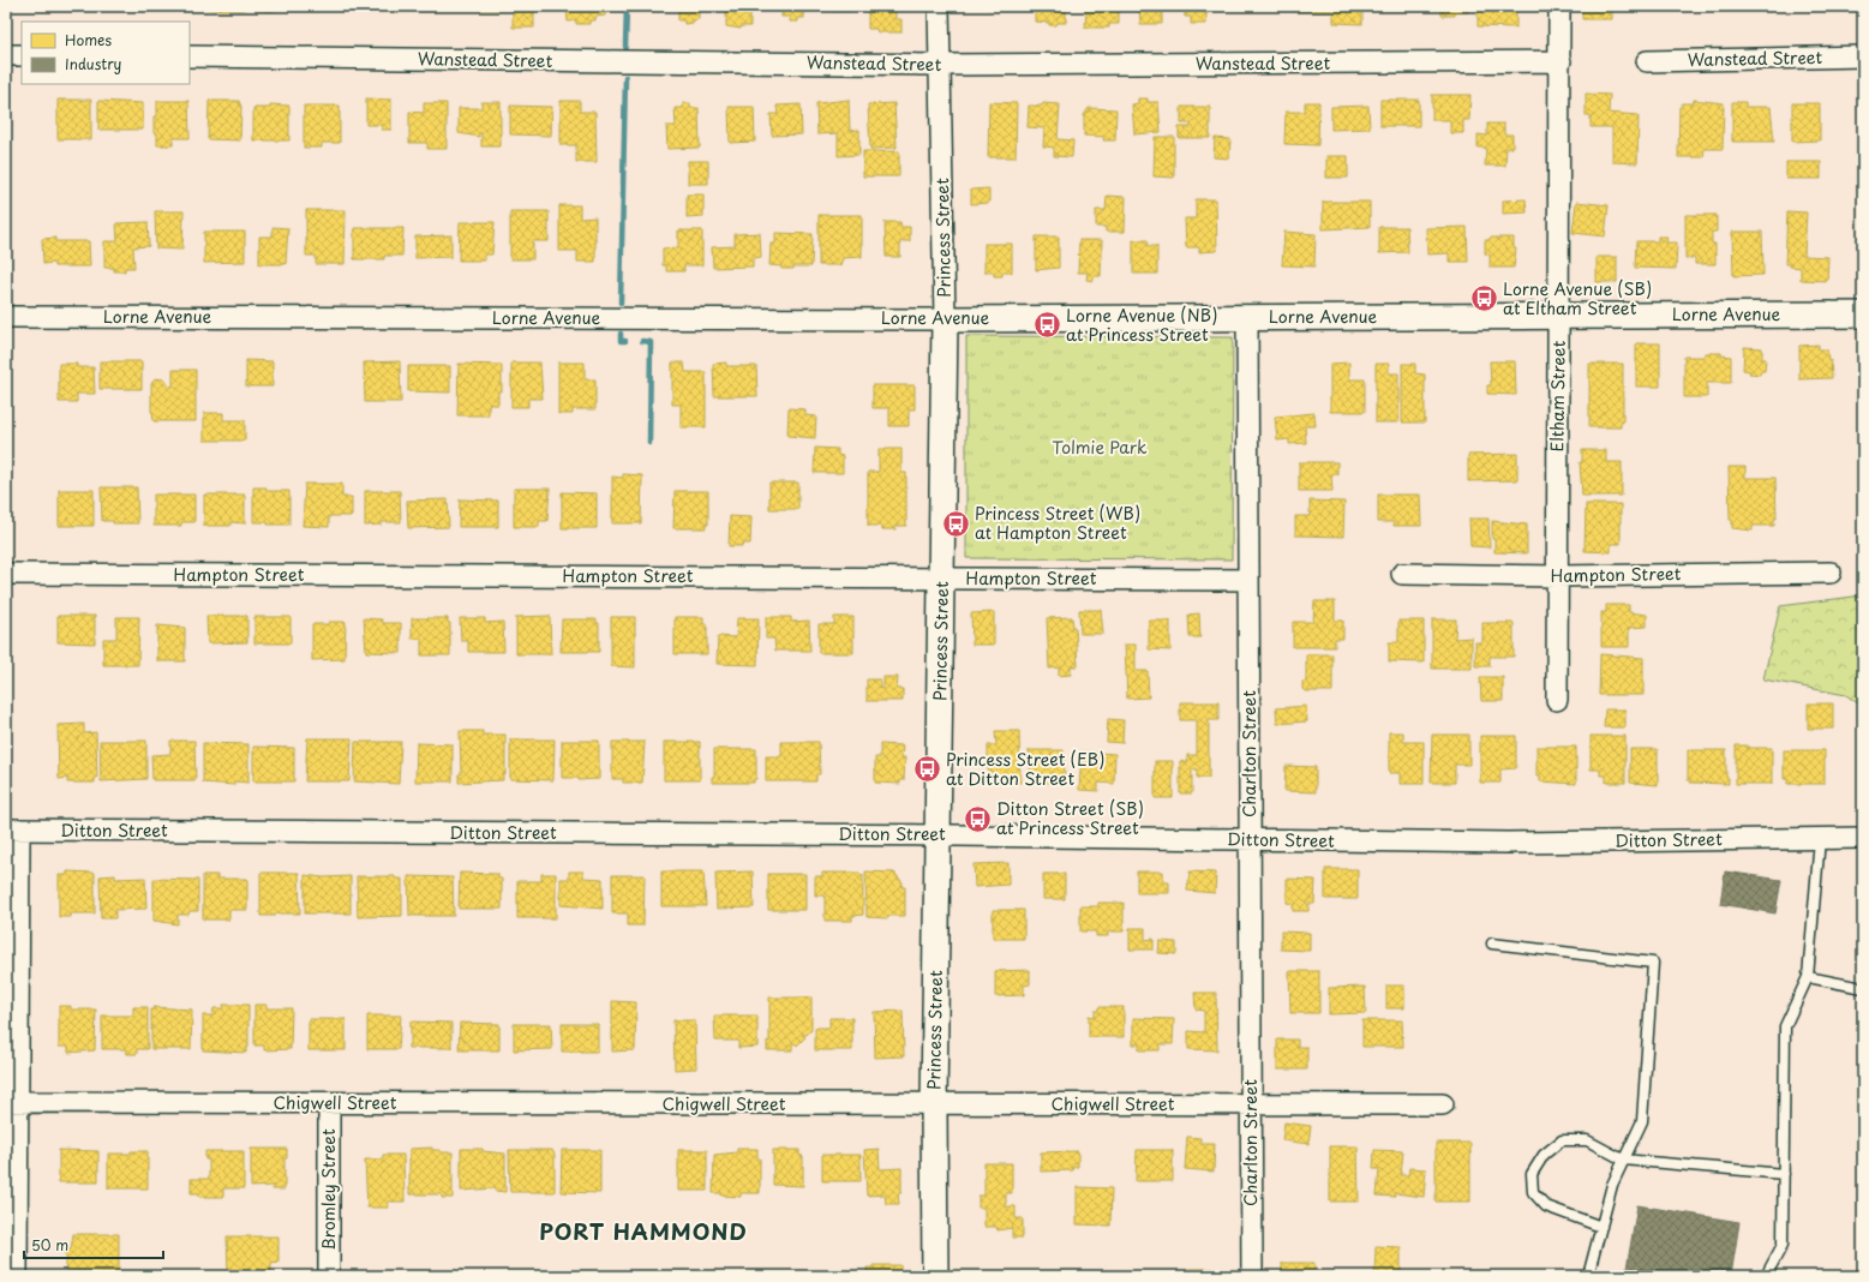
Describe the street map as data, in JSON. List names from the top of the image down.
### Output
{
  "streets": {
    "street": [
      "Wanstead Street",
      "Princess Street",
      "Lorne Avenue",
      "Eltham Street",
      "Hampton Street",
      "Charlton Street",
      "Ditton Street",
      "Chigwell Street",
      "Bromley Street"
    ]
  },
  "crossings": [
    ["Wanstead Street", "Princess Street"],
    ["Wanstead Street", "Eltham Street"],
    ["Princess Street", "Lorne Avenue"],
    ["Princess Street", "Hampton Street"],
    ["Princess Street", "Ditton Street"],
    ["Princess Street", "Chigwell Street"],
    ["Lorne Avenue", "Eltham Street"],
    ["Lorne Avenue", "Charlton Street"],
    ["Eltham Street", "Hampton Street"],
    ["Hampton Street", "Charlton Street"],
    ["Charlton Street", "Ditton Street"],
    ["Charlton Street", "Chigwell Street"],
    ["Chigwell Street", "Bromley Street"]
  ],
  "districts": ["PORT HAMMOND"],
  "parks": ["Tolmie Park"],
  "places": {
    "bus stop": [
      "Lorne Avenue (SB) at Eltham Street",
      "Lorne Avenue (NB) at Princess Street",
      "Princess Street (WB) at Hampton Street",
      "Princess Street (EB) at Ditton Street",
      "Ditton Street (SB) at Princess Street"
    ]
  },
  "legend": ["Homes", "Industry"],
  "scale_bar": "50 m"
}
